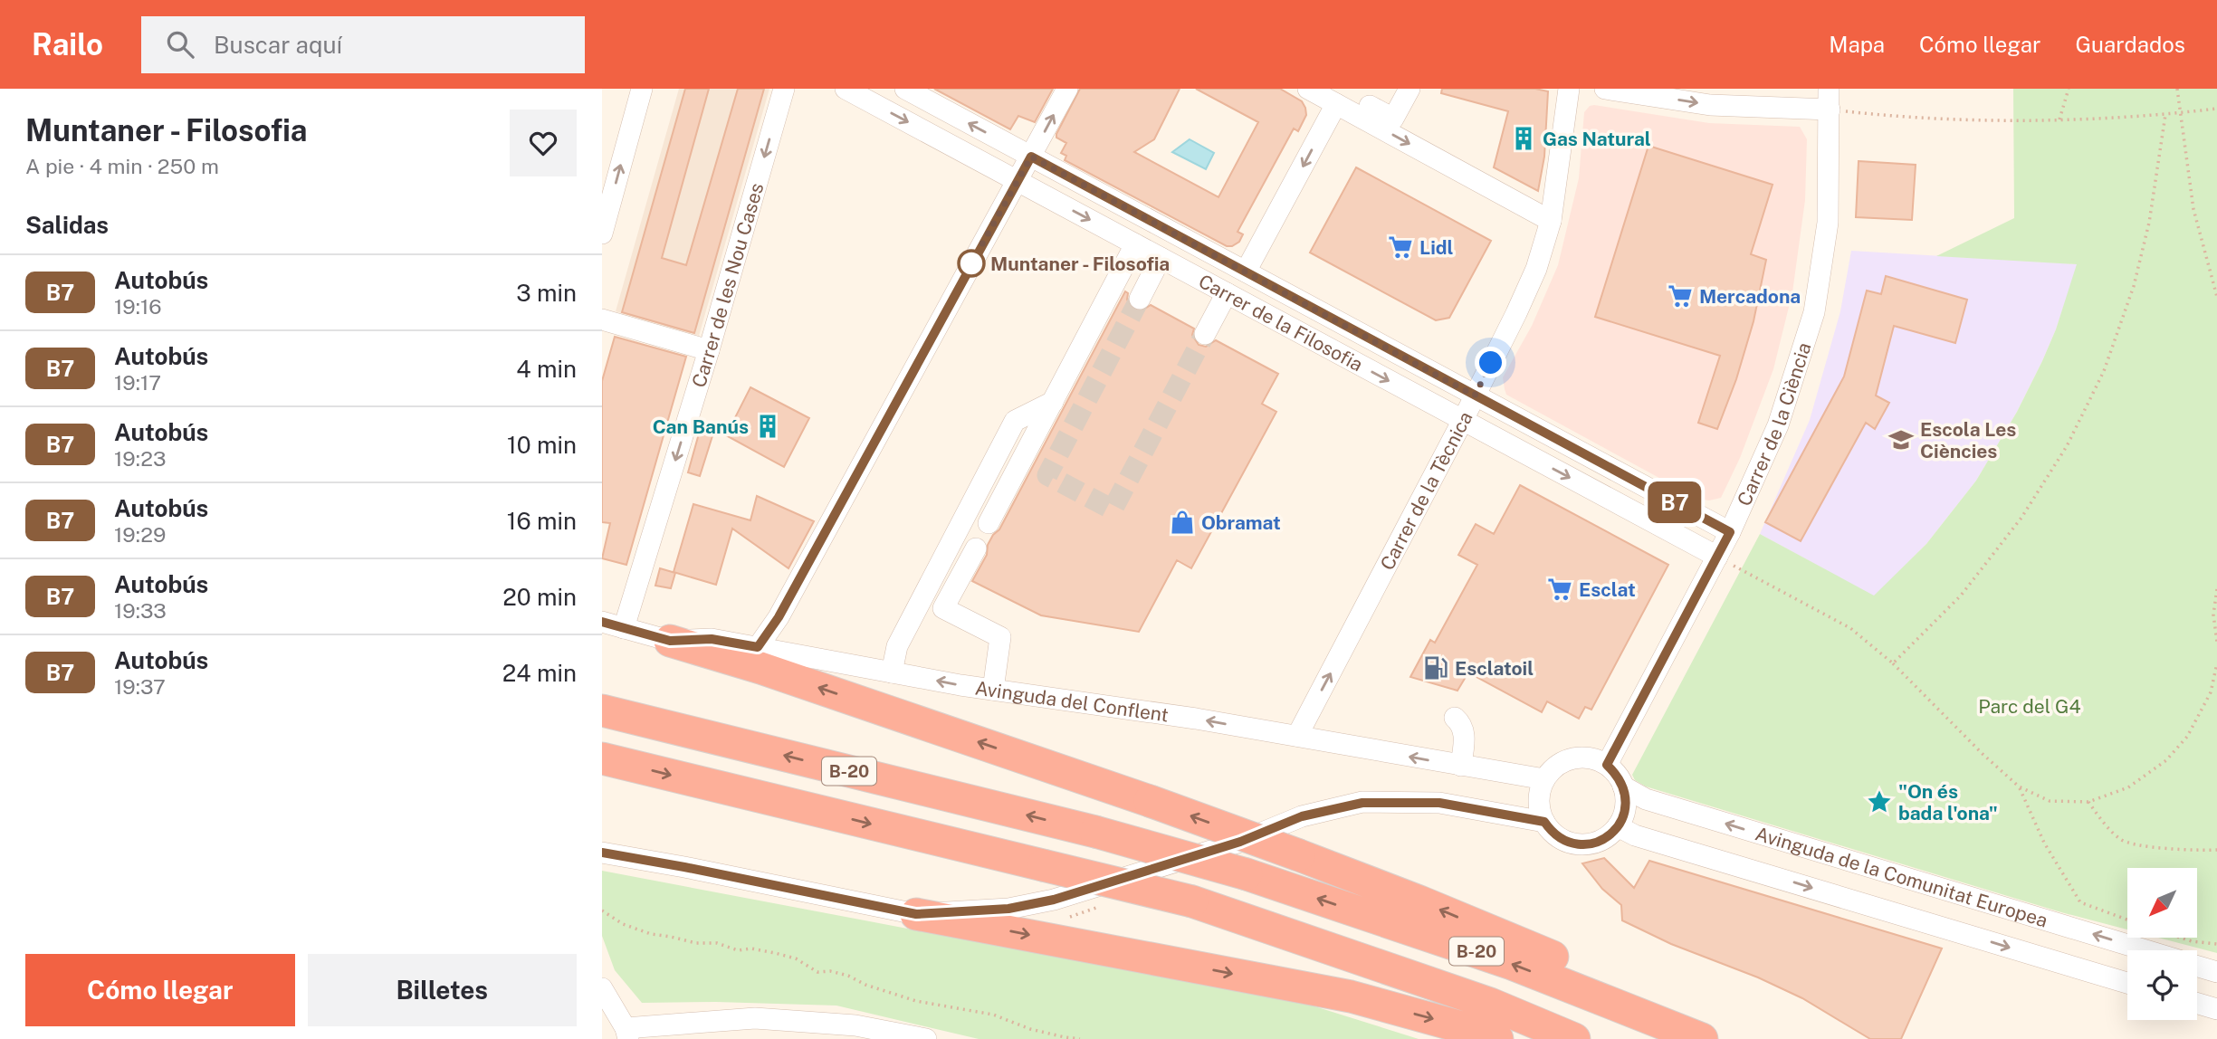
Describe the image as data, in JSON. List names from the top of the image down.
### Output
{
  "streets": {
    "highway": ["B-20"],
    "street": [
      "Carrer de les Nou Cases",
      "Carrer de la Filosofia",
      "Carrer de la Ciència",
      "Carrer de la Tècnica",
      "Avinguda del Conflent",
      "Avinguda de la Comunitat Europea"
    ]
  },
  "crossings": [
    ["Carrer de les Nou Cases", "Avinguda del Conflent"],
    ["Carrer de la Filosofia", "Carrer de la Ciència"],
    ["Carrer de la Filosofia", "Carrer de la Tècnica"],
    ["Carrer de la Ciència", "Avinguda del Conflent"],
    ["Carrer de la Ciència", "Avinguda de la Comunitat Europea"],
    ["Carrer de la Tècnica", "Avinguda del Conflent"],
    ["Avinguda del Conflent", "Avinguda de la Comunitat Europea"]
  ],
  "one_way": ["Carrer de la Tècnica"],
  "parks": ["Parc del G4"],
  "places": {
    "building": ["Gas Natural", "Can Banús"],
    "supermarket": ["Lidl", "Mercadona", "Esclat"],
    "other": ["Muntaner - Filosofia"],
    "school or university": ["Escola Les Ciències"],
    "shop": ["Obramat"],
    "fuel station": ["Esclatoil"],
    "place": ["\"On és bada l'ona\""]
  },
  "lines": ["bus line B7"],
  "north": "bottom left",
  "page": {
    "header": "Railo",
    "search": "Buscar aquí",
    "nav": ["Mapa", "Cómo llegar", "Guardados"],
    "heading": [
      ["Muntaner - Filosofia", "A pie · 4 min · 250 m"],
      "Salidas"
    ],
    "on_map": "B7",
    "list": [
      {
        "mark": "B7",
        "name": "Autobús",
        "note": "19:16",
        "value": "3 min"
      },
      {
        "mark": "B7",
        "name": "Autobús",
        "note": "19:17",
        "value": "4 min"
      },
      {
        "mark": "B7",
        "name": "Autobús",
        "note": "19:23",
        "value": "10 min"
      },
      {
        "mark": "B7",
        "name": "Autobús",
        "note": "19:29",
        "value": "16 min"
      },
      {
        "mark": "B7",
        "name": "Autobús",
        "note": "19:33",
        "value": "20 min"
      },
      {
        "mark": "B7",
        "name": "Autobús",
        "note": "19:37",
        "value": "24 min"
      }
    ],
    "buttons": ["Cómo llegar", "Billetes"]
  }
}
